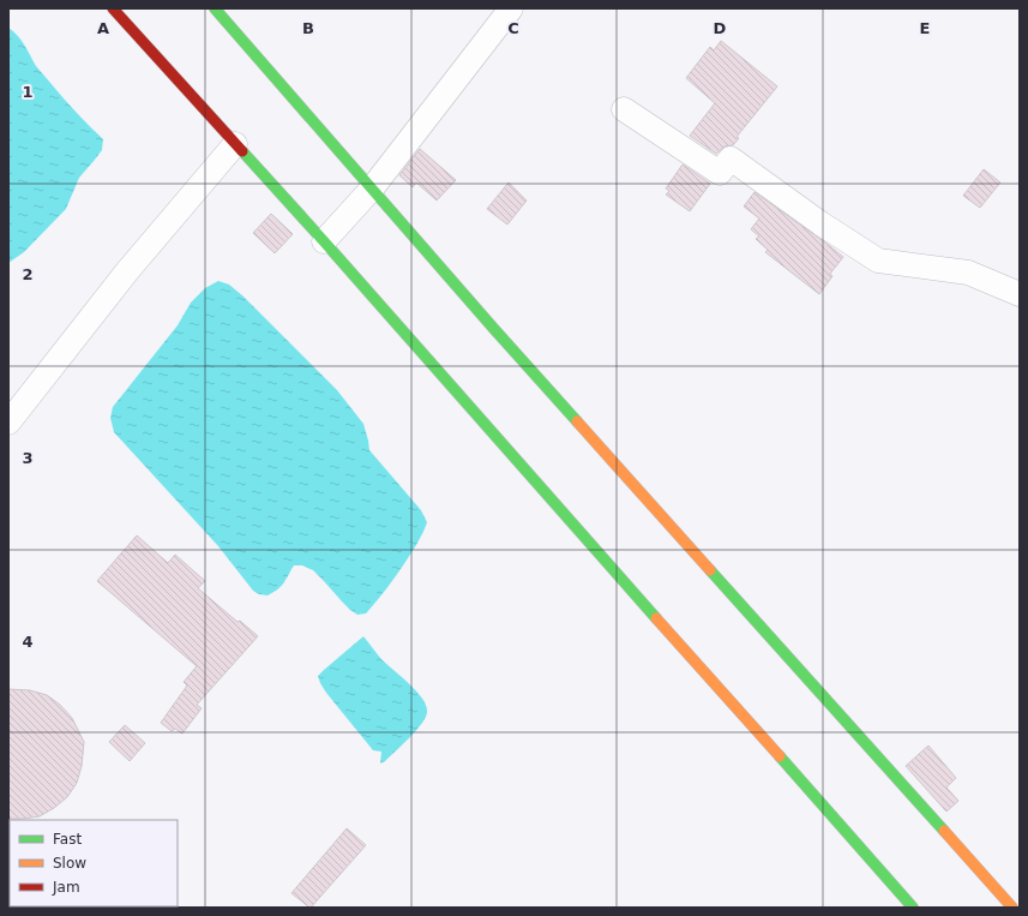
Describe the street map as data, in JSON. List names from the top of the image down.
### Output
{
  "legend": ["Fast", "Slow", "Jam"],
  "grid": {
    "columns": [
      "A",
      "B",
      "C",
      "D",
      "E"
    ],
    "rows": [
      "1",
      "2",
      "3",
      "4"
    ]
  }
}
